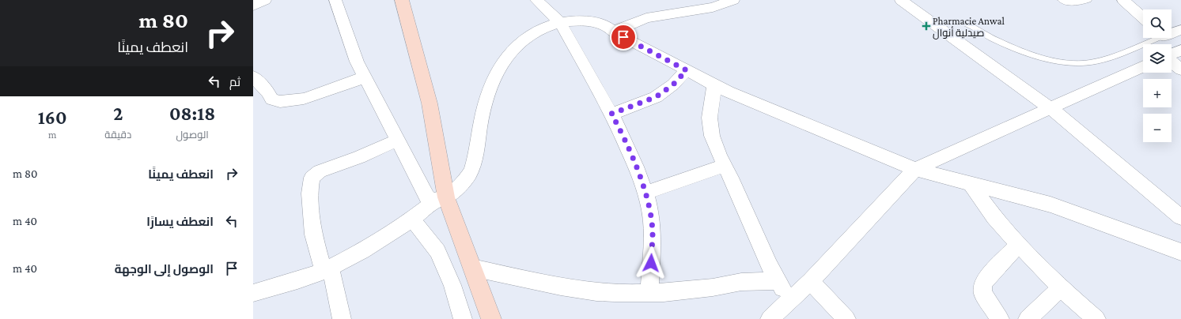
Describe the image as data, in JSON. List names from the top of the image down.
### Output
{
  "places": {
    "health": ["Pharmacie Anwal صيدلية أنوال"]
  },
  "page": {
    "turn": ["80 m", "انعطف يمينًا"],
    "map_buttons": ["+", "−"],
    "then": "ثم",
    "eta": [
      "08:18",
      "الوصول",
      "2",
      "دقيقة",
      "160",
      "m"
    ],
    "list": [
      {
        "name": "انعطف يمينًا",
        "value": "80 m"
      },
      {
        "name": "انعطف يسارًا",
        "value": "40 m"
      },
      {
        "name": "الوصول إلى الوجهة",
        "value": "40 m"
      }
    ]
  }
}
